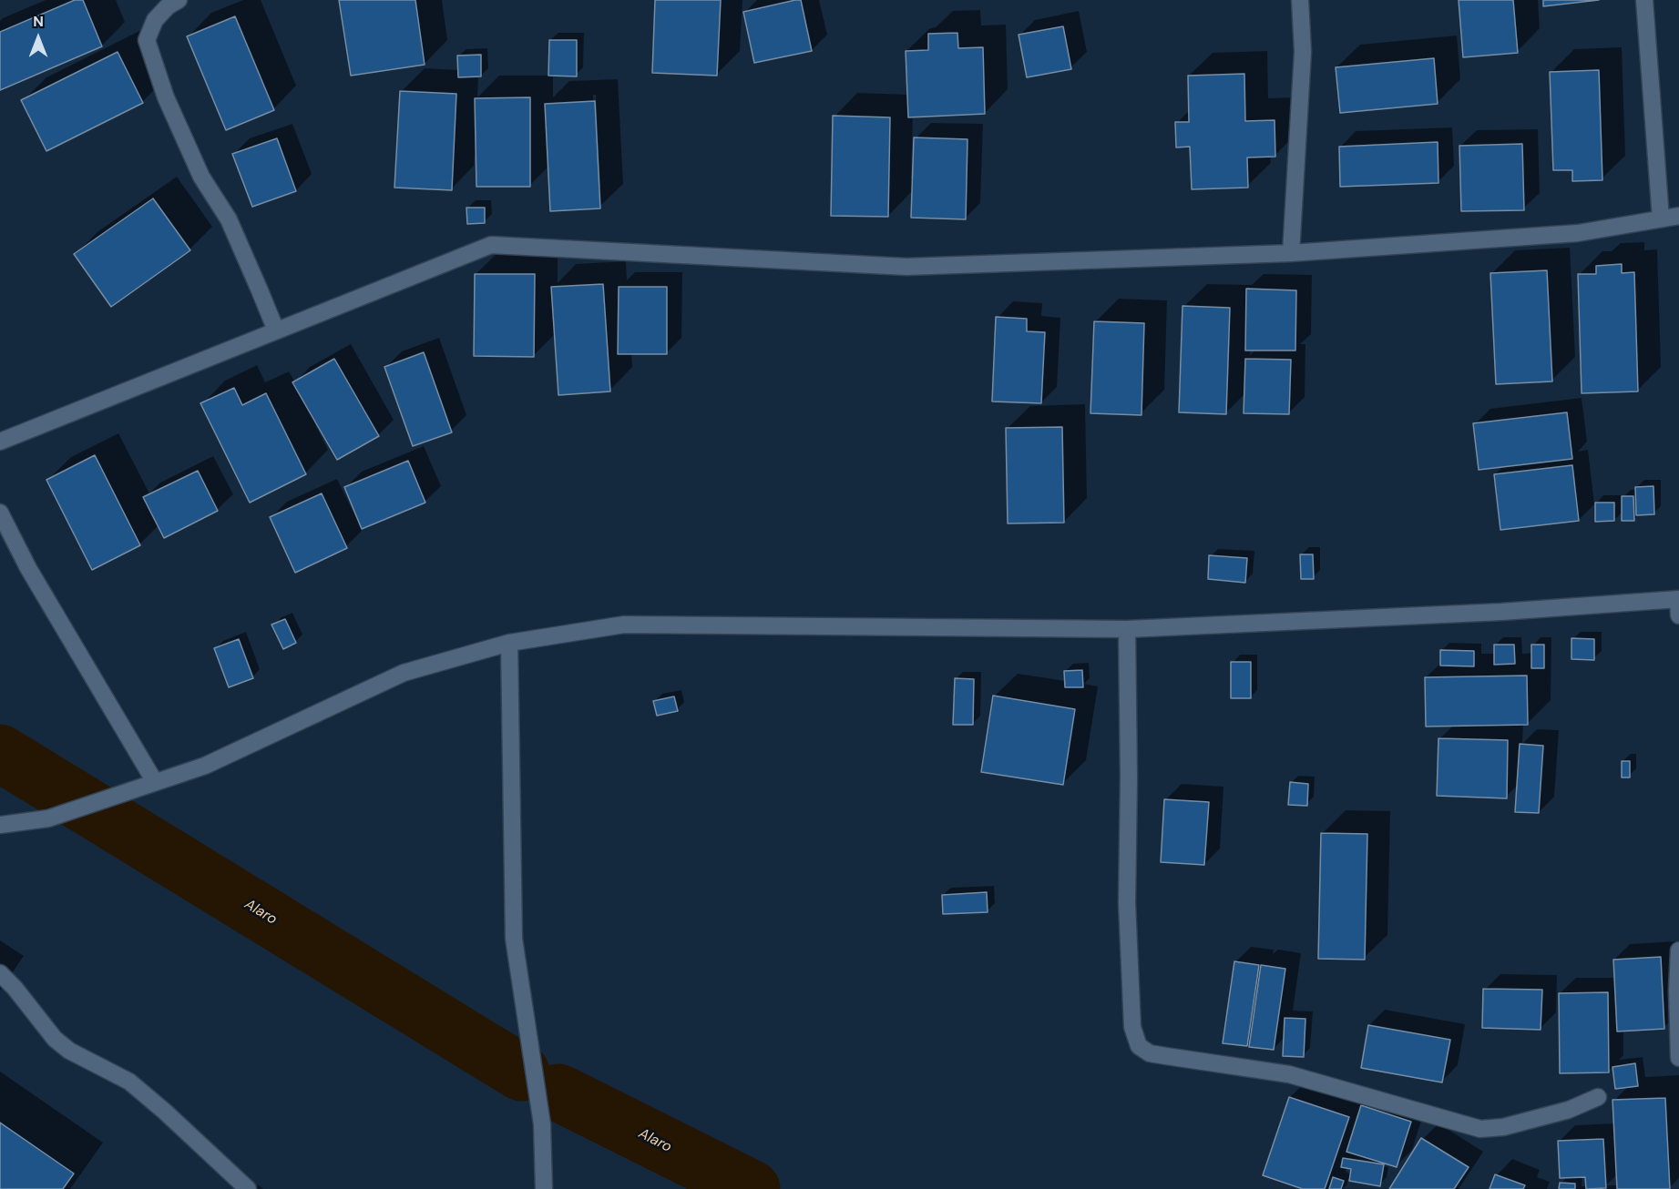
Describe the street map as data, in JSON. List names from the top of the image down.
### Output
{
  "water": ["Alaro"],
  "north": "top"
}
